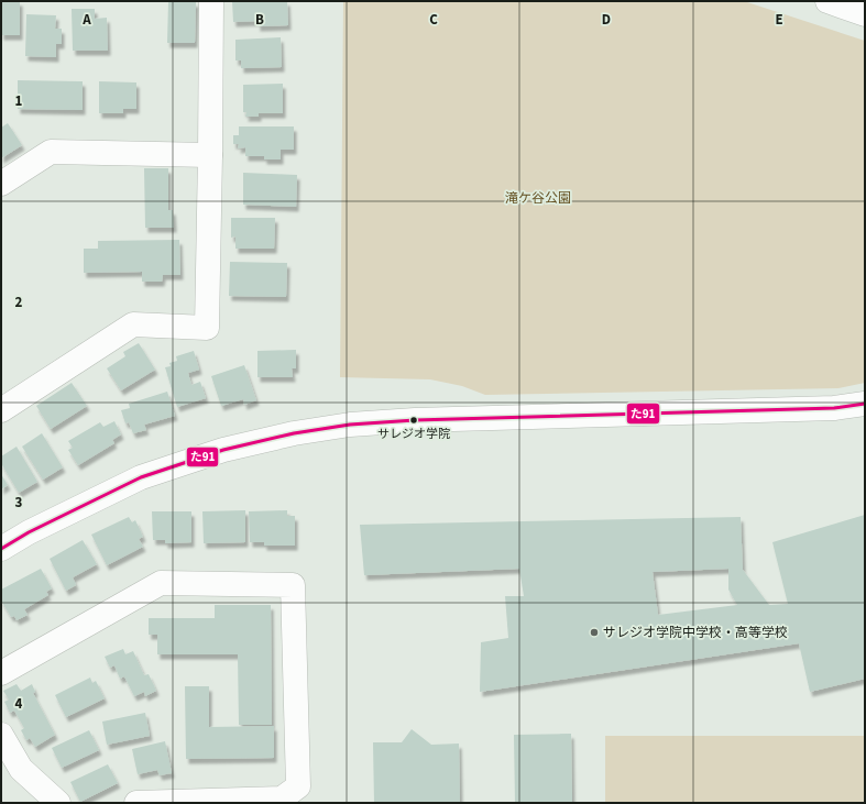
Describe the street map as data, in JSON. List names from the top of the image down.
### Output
{
  "parks": ["滝ケ谷公園"],
  "places": ["サレジオ学院", "サレジオ学院中学校・高等学校"],
  "lines": ["transit line た91"],
  "grid": {
    "columns": [
      "A",
      "B",
      "C",
      "D",
      "E"
    ],
    "rows": [
      "1",
      "2",
      "3",
      "4"
    ]
  }
}
